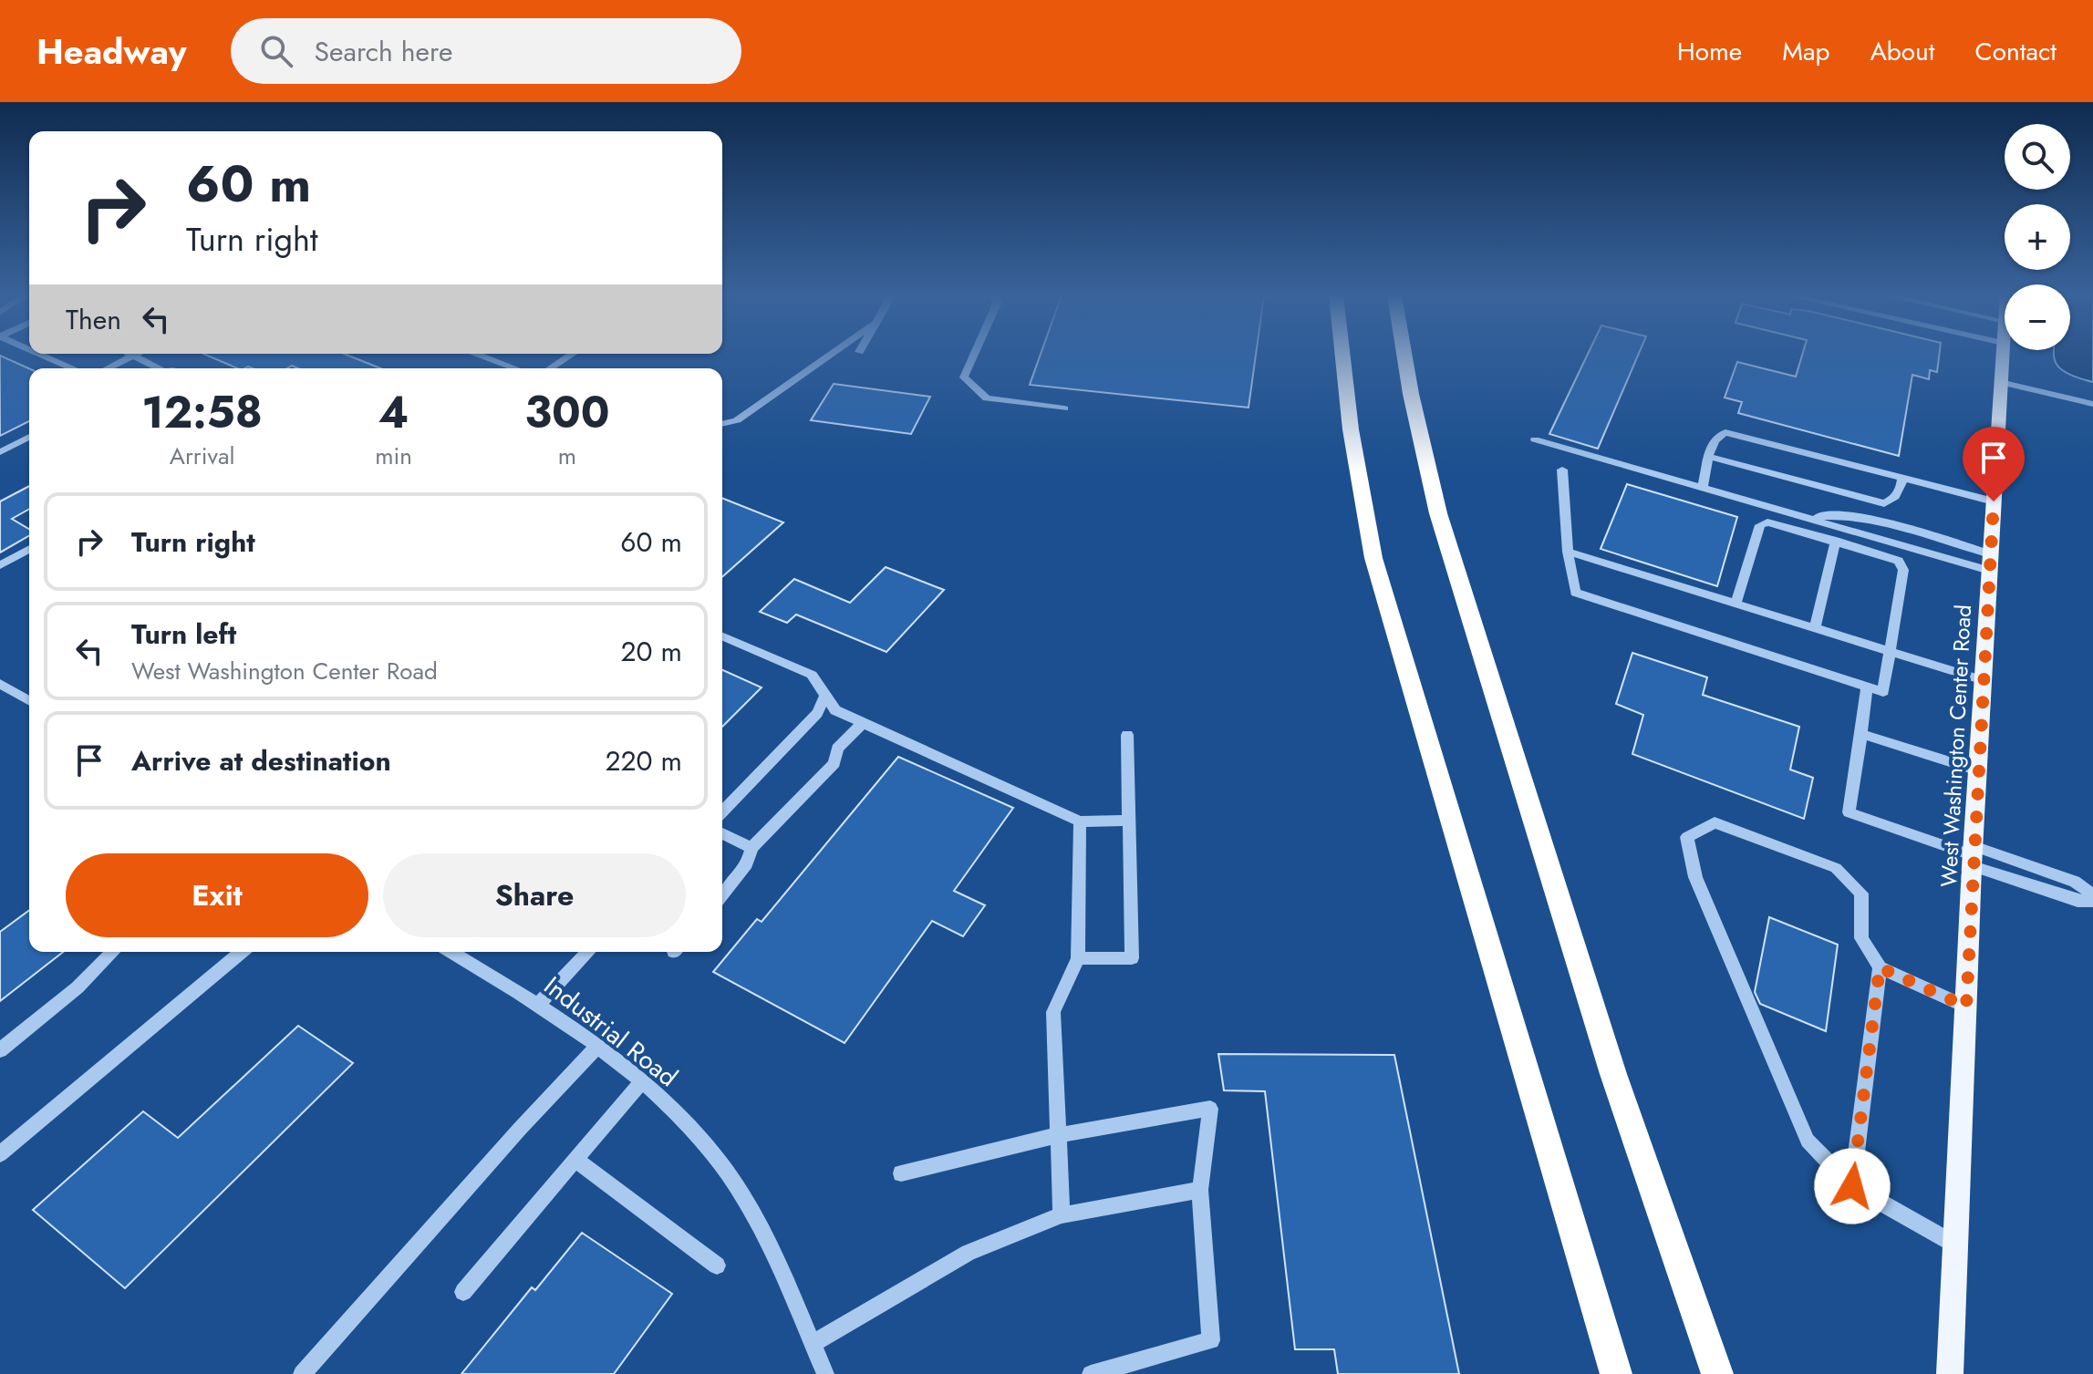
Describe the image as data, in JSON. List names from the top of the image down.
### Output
{
  "streets": {
    "main road": ["West Washington Center Road"],
    "street": ["Industrial Road"]
  },
  "page": {
    "header": "Headway",
    "search": "Search here",
    "nav": [
      "Home",
      "Map",
      "About",
      "Contact"
    ],
    "map_buttons": ["+", "−"],
    "turn": ["60 m", "Turn right"],
    "then": "Then",
    "eta": [
      "12:58",
      "Arrival",
      "4",
      "min",
      "300",
      "m"
    ],
    "list": [
      {
        "name": "Turn right",
        "value": "60 m"
      },
      {
        "name": "Turn left",
        "note": "West Washington Center Road",
        "value": "20 m"
      },
      {
        "name": "Arrive at destination",
        "value": "220 m"
      }
    ],
    "buttons": ["Exit", "Share"]
  }
}
